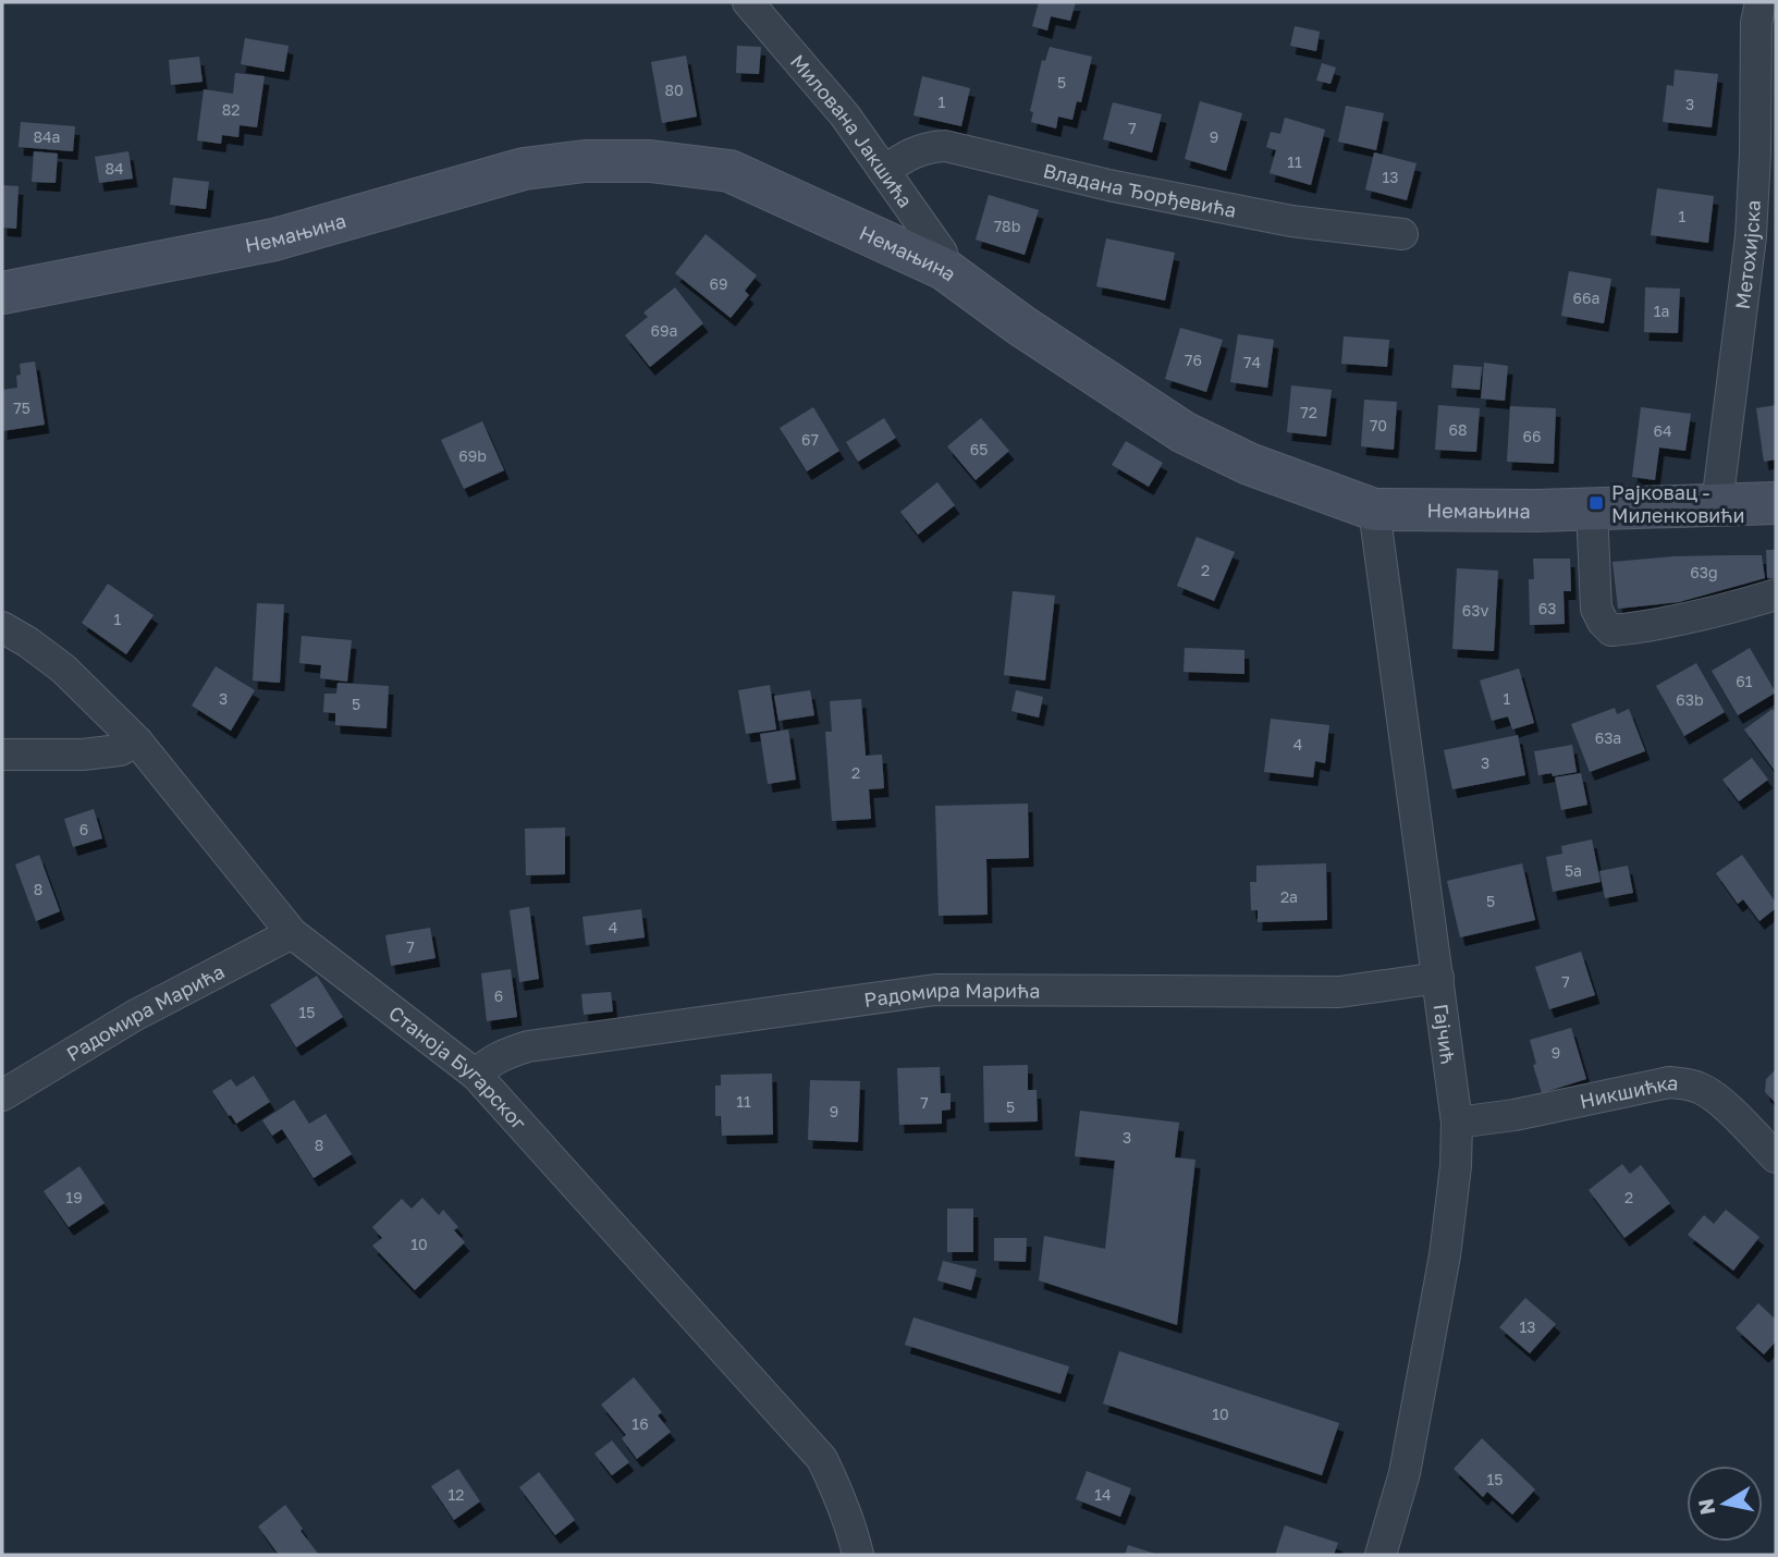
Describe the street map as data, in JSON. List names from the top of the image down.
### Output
{
  "streets": {
    "street": [
      "Милована Јакшића",
      "Владана Ђорђевића",
      "Немањина",
      "Метохијска",
      "Радомира Марића",
      "Гајчић",
      "Станоја Бугарског",
      "Никшићка"
    ]
  },
  "crossings": [
    ["Милована Јакшића", "Владана Ђорђевића"],
    ["Милована Јакшића", "Немањина"],
    ["Немањина", "Метохијска"],
    ["Немањина", "Гајчић"],
    ["Радомира Марића", "Гајчић"],
    ["Радомира Марића", "Станоја Бугарског"],
    ["Гајчић", "Никшићка"]
  ],
  "places": {
    "transit": ["Рајковац - Миленковићи"]
  },
  "house_numbers": [
    "5",
    "80",
    "1",
    "3",
    "82",
    "7",
    "84a",
    "9",
    "11",
    "84",
    "13",
    "1",
    "78b",
    "69",
    "66a",
    "1a",
    "69a",
    "76",
    "74",
    "75",
    "72",
    "70",
    "68",
    "64",
    "66",
    "67",
    "65",
    "69b",
    "2",
    "63g",
    "63",
    "63v",
    "1",
    "61",
    "3",
    "1",
    "63b",
    "5",
    "63a",
    "4",
    "3",
    "2",
    "6",
    "5a",
    "8",
    "2a",
    "5",
    "4",
    "7",
    "7",
    "6",
    "15",
    "9",
    "11",
    "7",
    "5",
    "9",
    "3",
    "8",
    "19",
    "2",
    "10",
    "13",
    "10",
    "16",
    "15",
    "12",
    "14"
  ],
  "north": "left"
}
